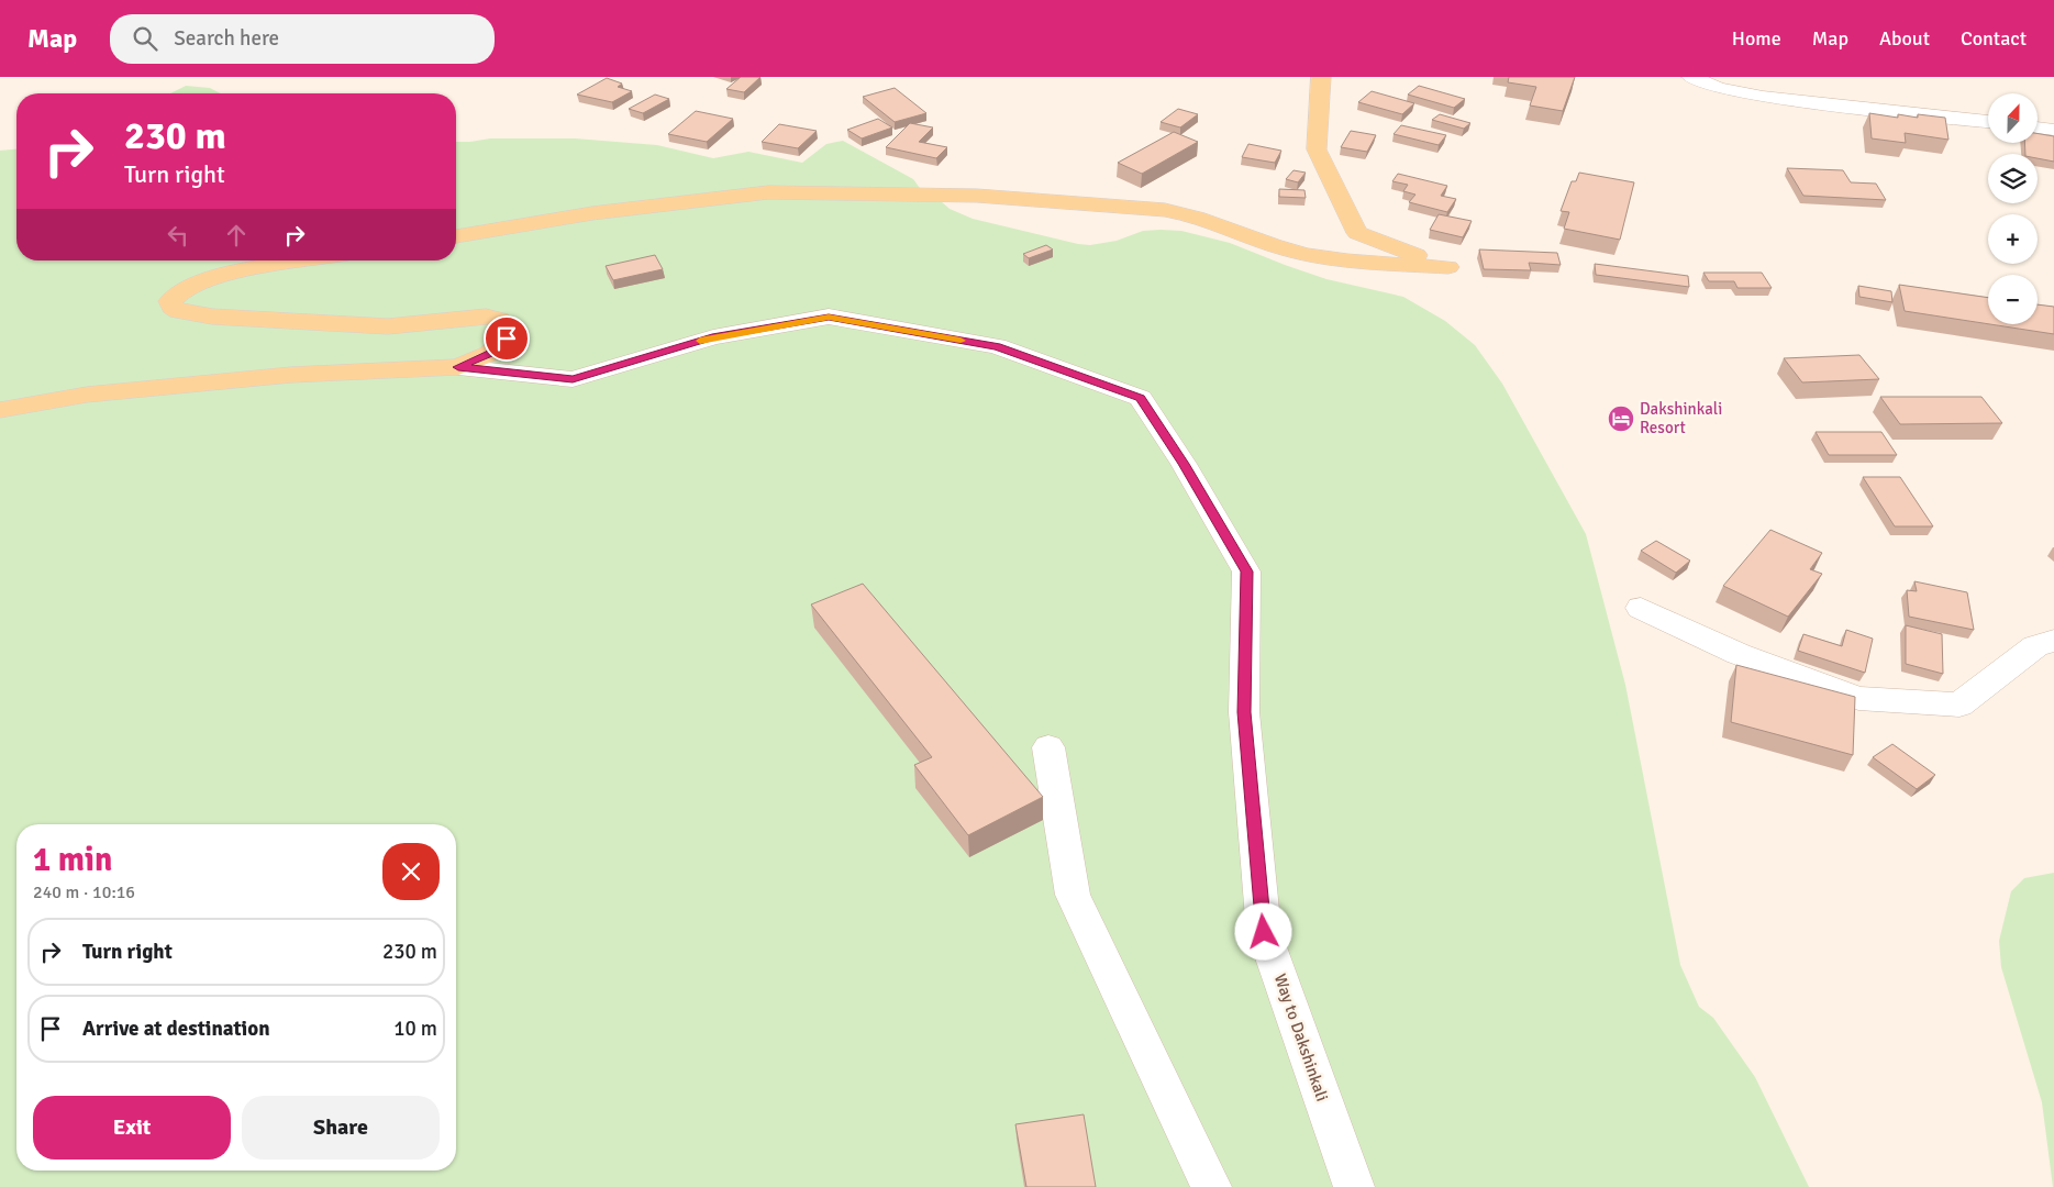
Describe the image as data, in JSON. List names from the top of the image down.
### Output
{
  "streets": {
    "street": ["Way to Dakshinkali"]
  },
  "places": {
    "hotel": ["Dakshinkali Resort"]
  },
  "north": "top",
  "page": {
    "header": "Map",
    "search": "Search here",
    "nav": [
      "Home",
      "Map",
      "About",
      "Contact"
    ],
    "map_buttons": ["+", "−"],
    "turn": ["230 m", "Turn right"],
    "heading": ["1 min", "240 m · 10:16"],
    "list": [
      {
        "name": "Turn right",
        "value": "230 m"
      },
      {
        "name": "Arrive at destination",
        "value": "10 m"
      }
    ],
    "buttons": ["Exit", "Share"]
  }
}
